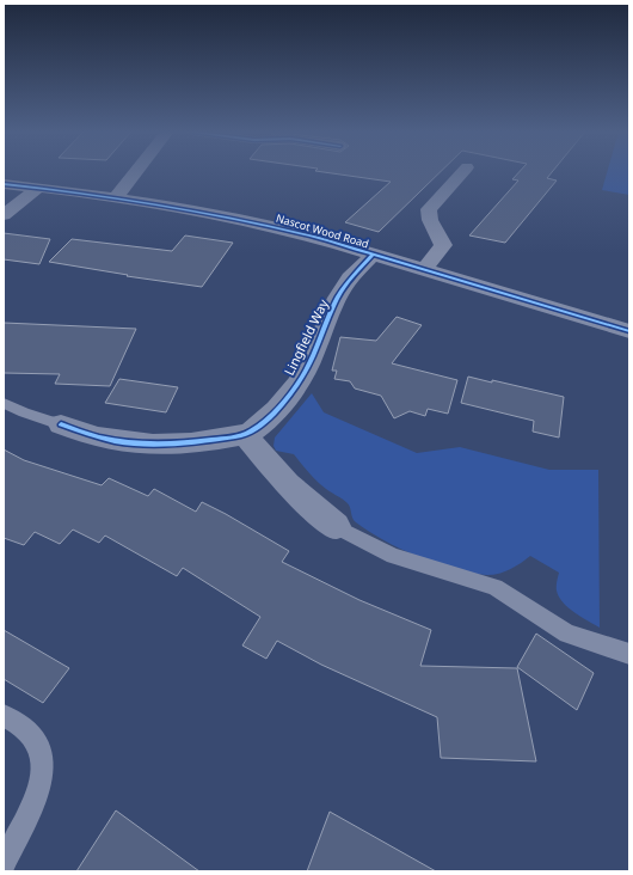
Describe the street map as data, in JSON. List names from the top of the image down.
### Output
{
  "streets": {
    "street": ["Nascot Wood Road", "Lingfield Way"]
  },
  "crossings": [
    ["Nascot Wood Road", "Lingfield Way"]
  ]
}
